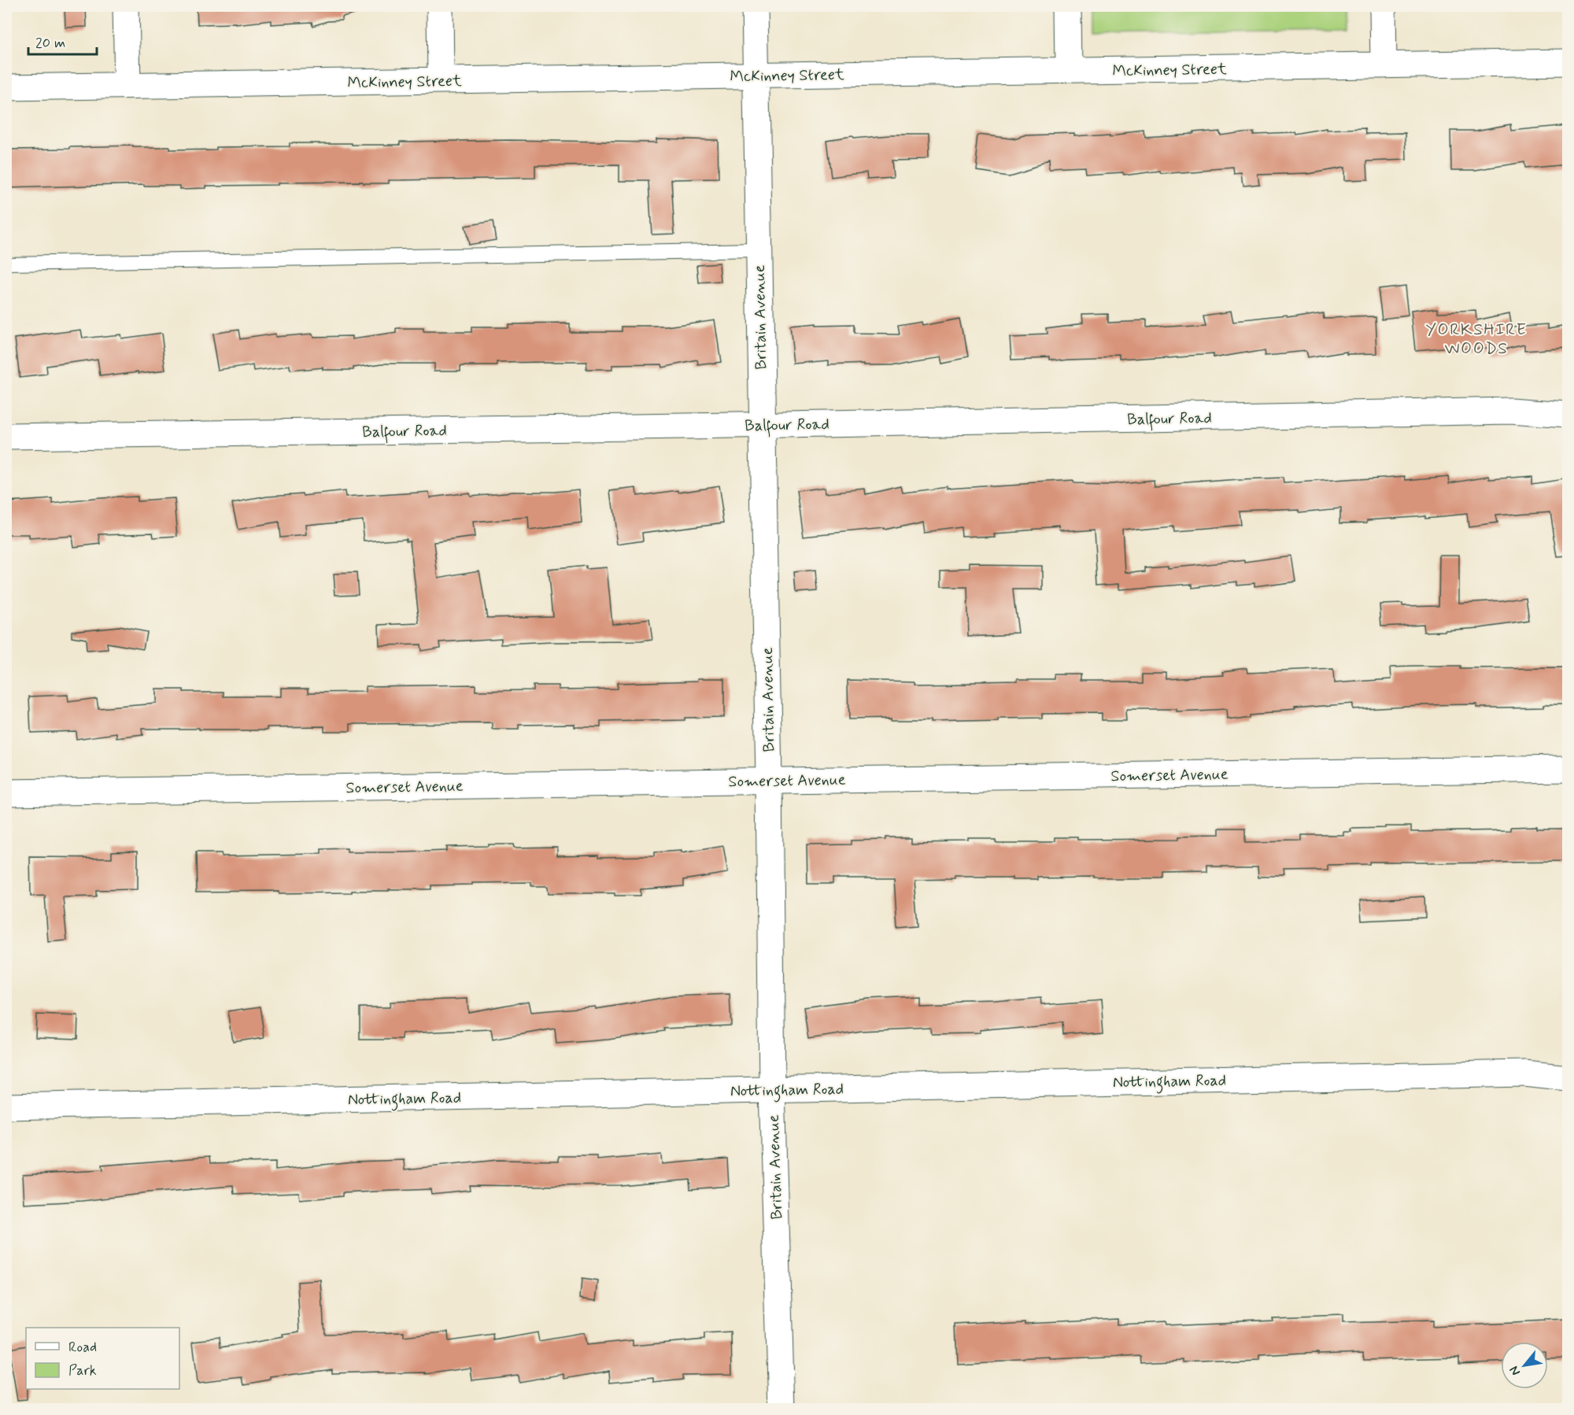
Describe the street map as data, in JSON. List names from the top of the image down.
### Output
{
  "streets": {
    "street": [
      "McKinney Street",
      "Britain Avenue",
      "Balfour Road",
      "Somerset Avenue",
      "Nottingham Road"
    ]
  },
  "crossings": [
    ["McKinney Street", "Britain Avenue"],
    ["Britain Avenue", "Balfour Road"],
    ["Britain Avenue", "Somerset Avenue"],
    ["Britain Avenue", "Nottingham Road"]
  ],
  "districts": ["YORKSHIRE WOODS"],
  "legend": ["Road", "Park"],
  "scale_bar": "20 m",
  "north": "bottom left"
}
